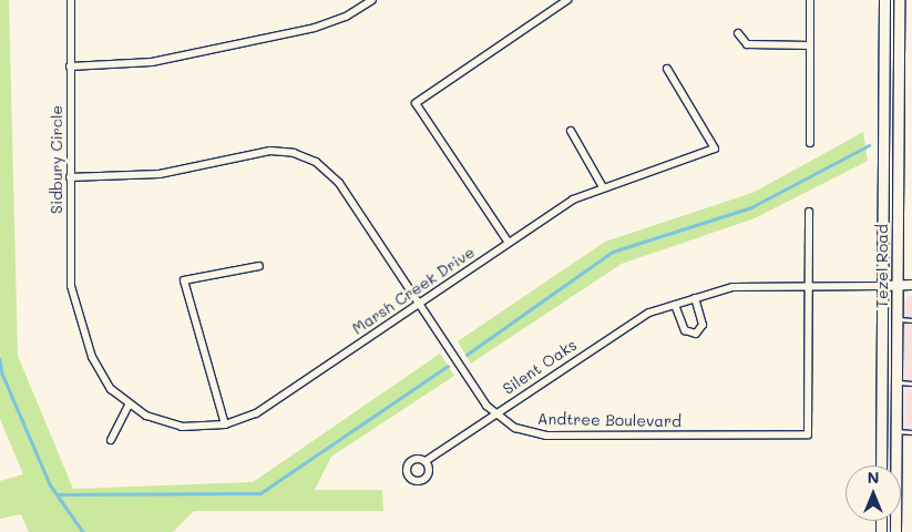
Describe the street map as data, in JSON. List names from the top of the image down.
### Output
{
  "streets": {
    "main road": ["Tezel Road"],
    "street": [
      "Sidbury Circle",
      "Marsh Creek Drive",
      "Silent Oaks",
      "Andtree Boulevard"
    ]
  },
  "crossings": [
    ["Sidbury Circle", "Marsh Creek Drive"],
    ["Sidbury Circle", "Andtree Boulevard"],
    ["Tezel Road", "Silent Oaks"],
    ["Marsh Creek Drive", "Andtree Boulevard"],
    ["Silent Oaks", "Andtree Boulevard"]
  ],
  "north": "top"
}
